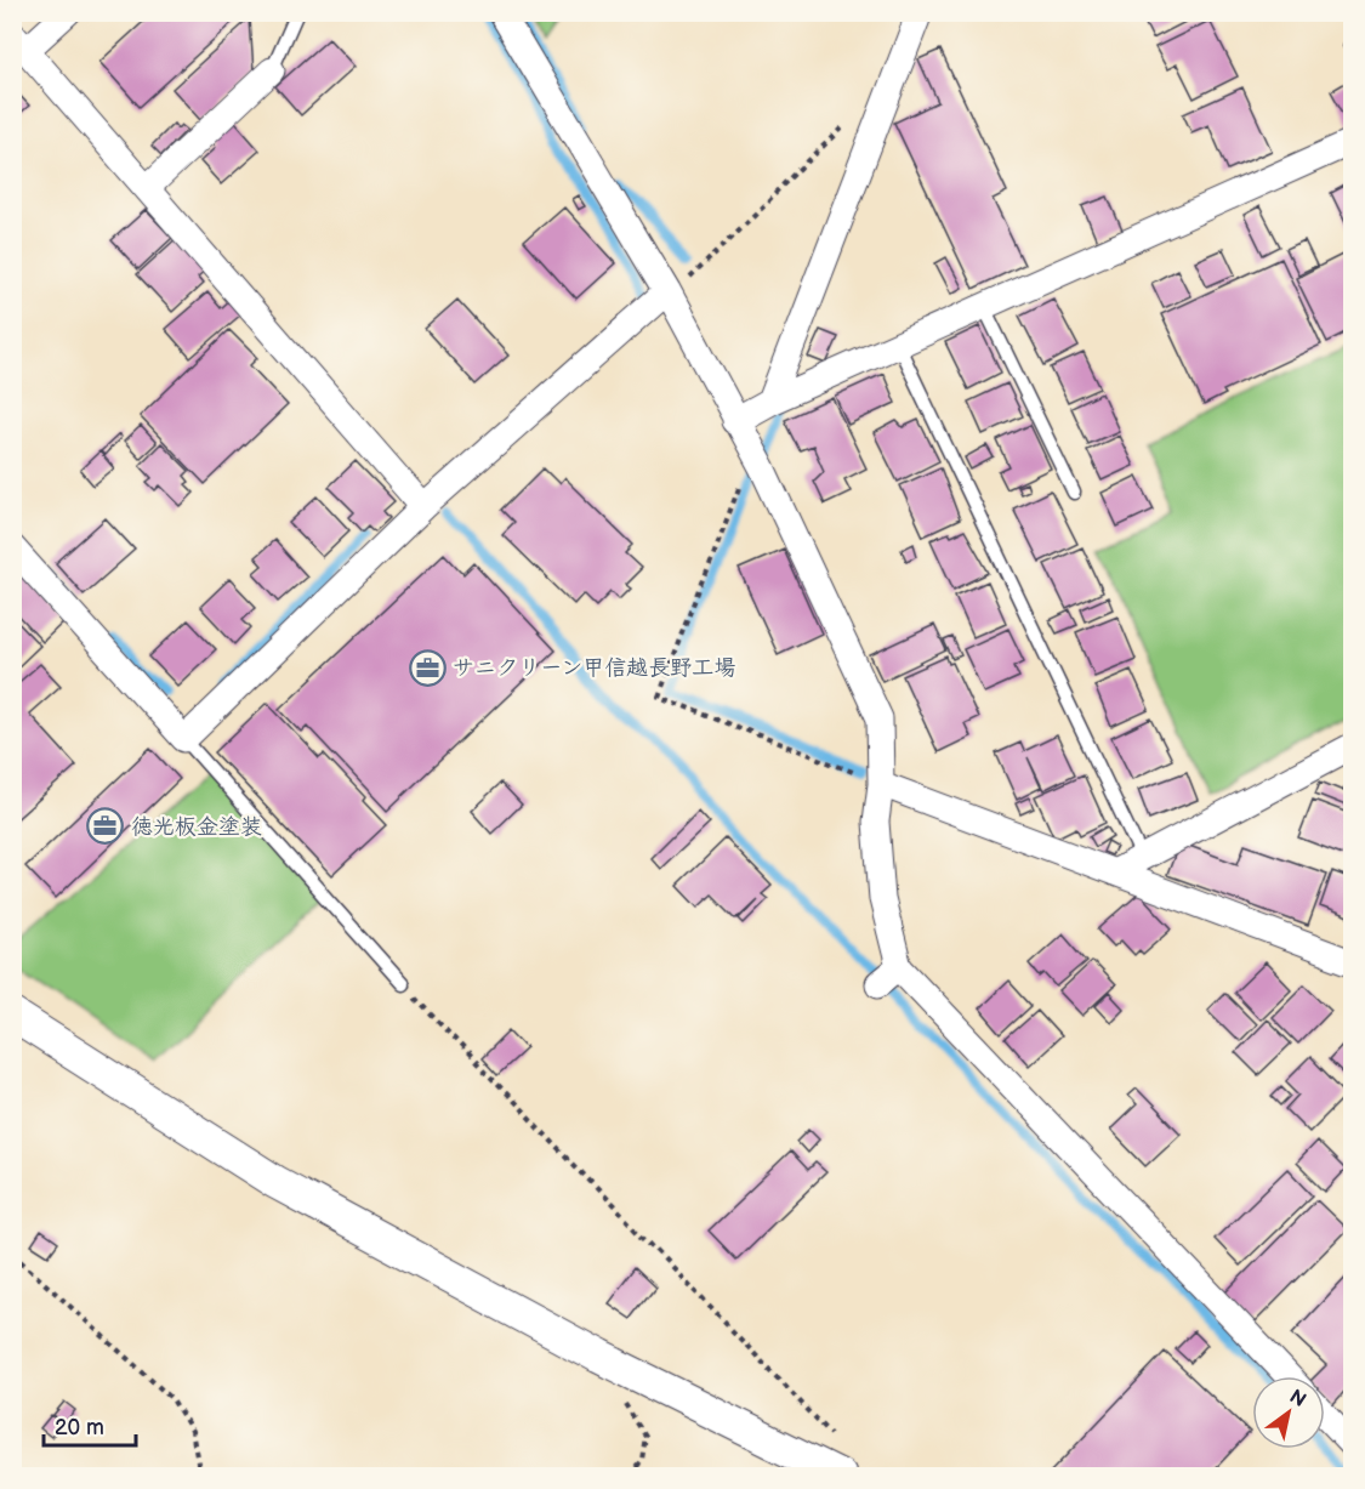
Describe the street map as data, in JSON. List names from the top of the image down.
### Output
{
  "places": {
    "office": ["サニクリーン甲信越長野工場", "徳光板金塗装"]
  },
  "scale_bar": "20 m",
  "north": "top right"
}
